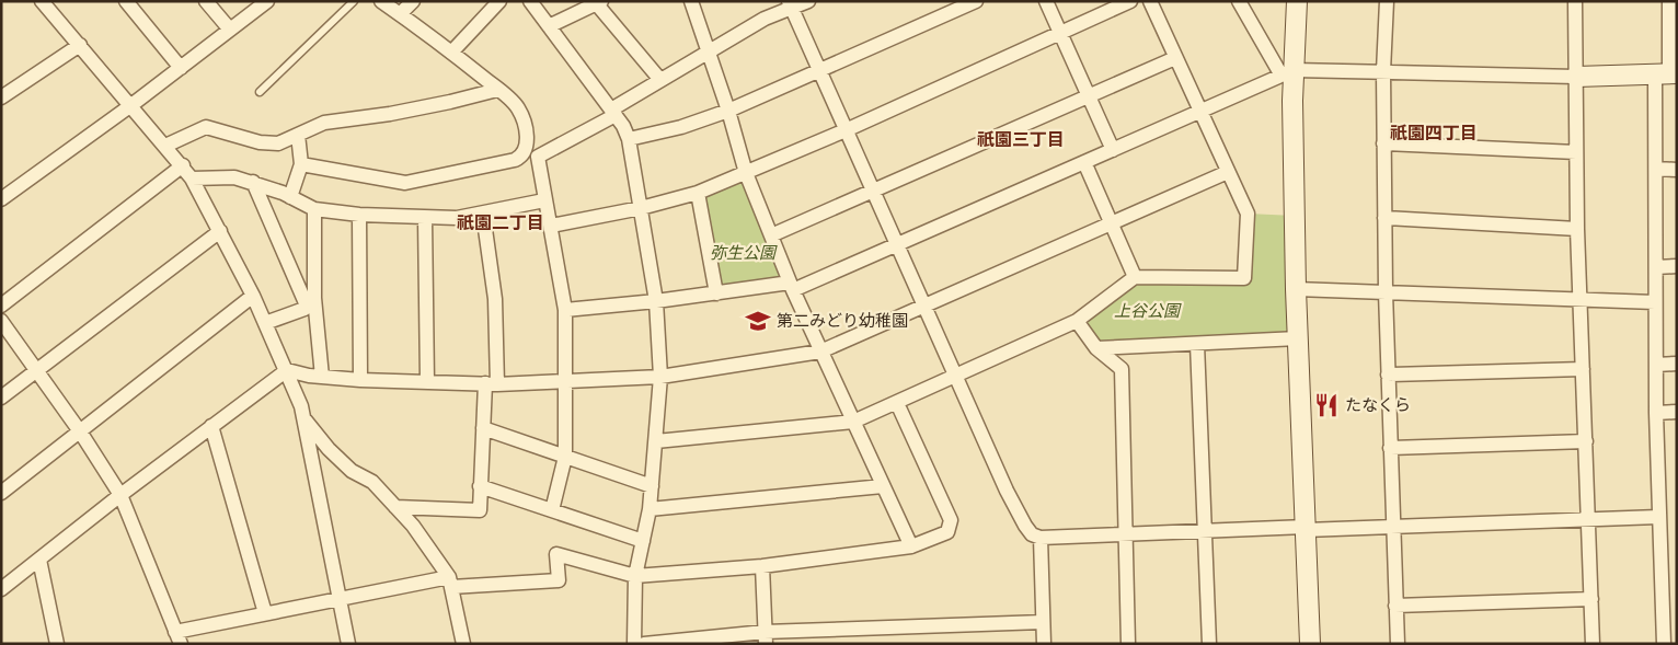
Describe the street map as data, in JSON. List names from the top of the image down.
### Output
{
  "districts": ["祇園四丁目", "祇園三丁目", "祇園二丁目"],
  "parks": ["弥生公園", "上谷公園"],
  "places": {
    "school or university": ["第二みどり幼稚園"],
    "restaurant": ["たなくら"]
  }
}
